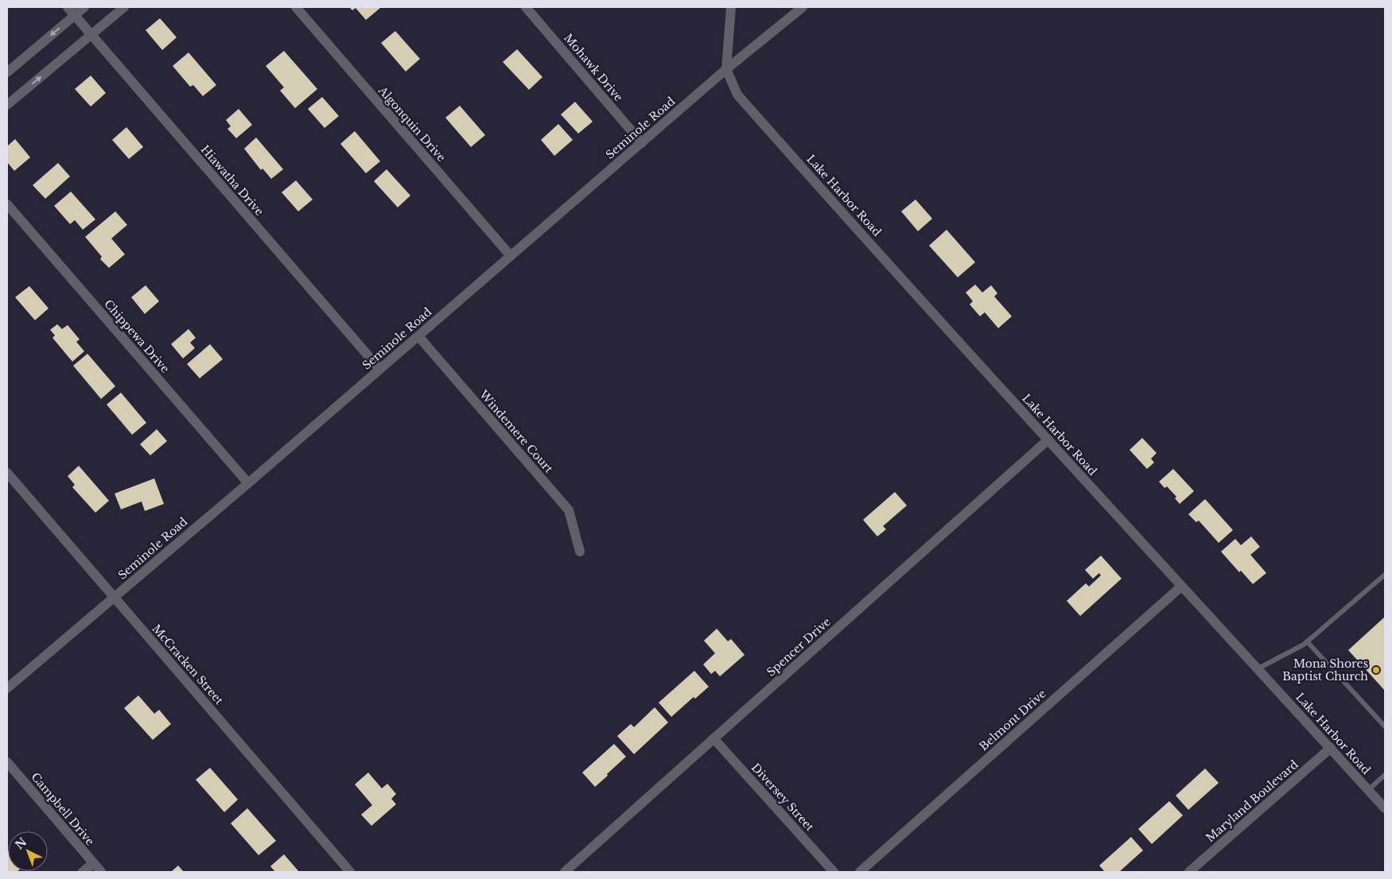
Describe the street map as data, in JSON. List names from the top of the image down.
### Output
{
  "streets": {
    "street": [
      "Mohawk Drive",
      "Algonquin Drive",
      "Seminole Road",
      "Hiawatha Drive",
      "Lake Harbor Road",
      "Chippewa Drive",
      "Windemere Court",
      "Spencer Drive",
      "McCracken Street",
      "Belmont Drive",
      "Diversey Street",
      "Maryland Boulevard",
      "Campbell Drive"
    ]
  },
  "crossings": [
    ["Mohawk Drive", "Seminole Road"],
    ["Algonquin Drive", "Seminole Road"],
    ["Seminole Road", "Hiawatha Drive"],
    ["Seminole Road", "Lake Harbor Road"],
    ["Seminole Road", "Chippewa Drive"],
    ["Seminole Road", "Windemere Court"],
    ["Seminole Road", "McCracken Street"],
    ["Lake Harbor Road", "Spencer Drive"],
    ["Lake Harbor Road", "Belmont Drive"],
    ["Lake Harbor Road", "Maryland Boulevard"],
    ["Spencer Drive", "Diversey Street"]
  ],
  "places": ["Mona Shores Baptist Church"],
  "north": "top left"
}
